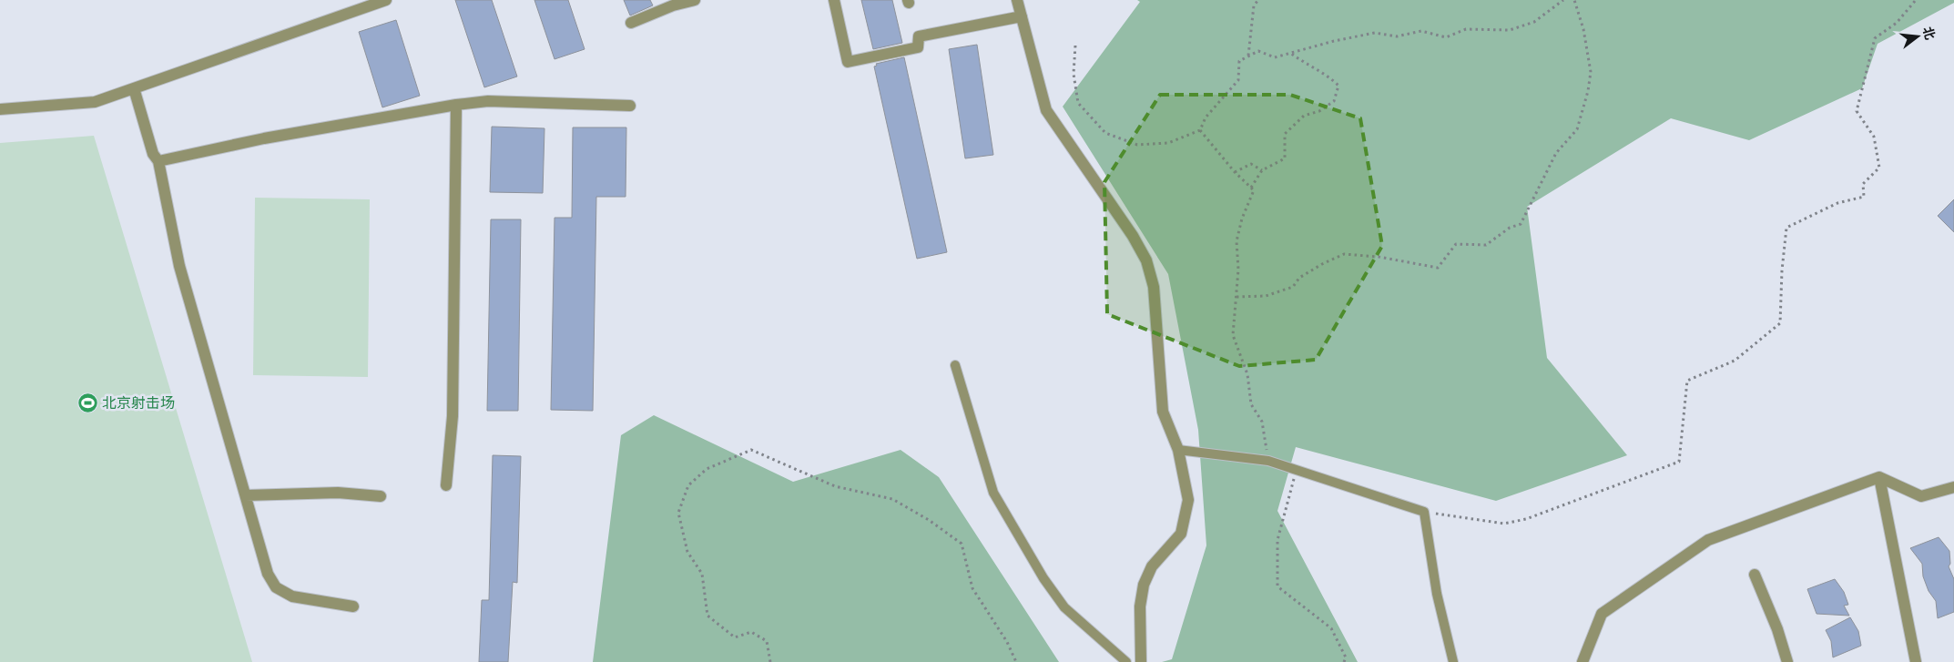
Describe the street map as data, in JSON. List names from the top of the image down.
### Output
{
  "places": {
    "sports": ["北京射击场"]
  },
  "north": "right"
}
